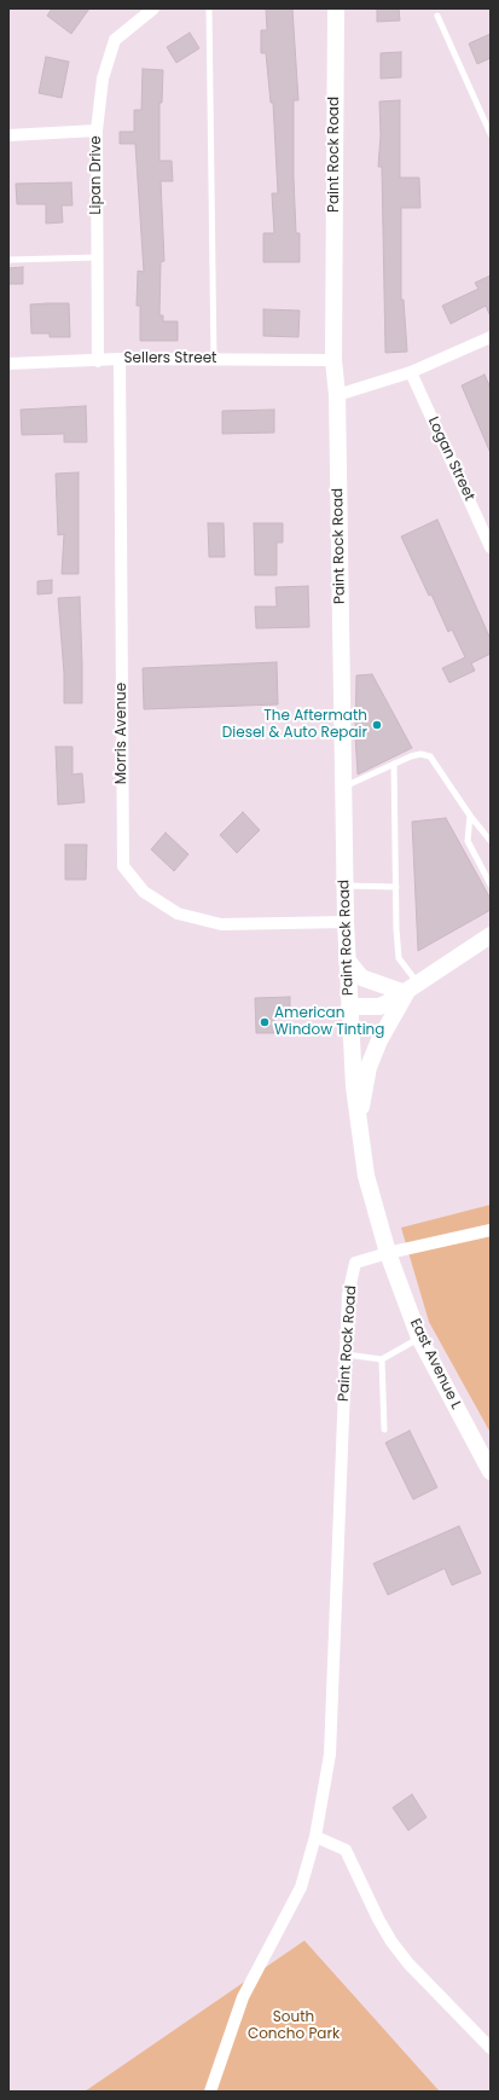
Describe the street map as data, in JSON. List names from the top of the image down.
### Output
{
  "streets": {
    "main road": ["Paint Rock Road", "East Avenue L"],
    "street": [
      "Lipan Drive",
      "Sellers Street",
      "Logan Street",
      "Morris Avenue"
    ]
  },
  "crossings": [
    ["Paint Rock Road", "Sellers Street"],
    ["Paint Rock Road", "Morris Avenue"],
    ["Paint Rock Road", "East Avenue L"],
    ["Lipan Drive", "Sellers Street"],
    ["Sellers Street", "Morris Avenue"]
  ],
  "parks": ["South Concho Park"],
  "places": ["The Aftermath Diesel & Auto Repair", "American Window Tinting"]
}
